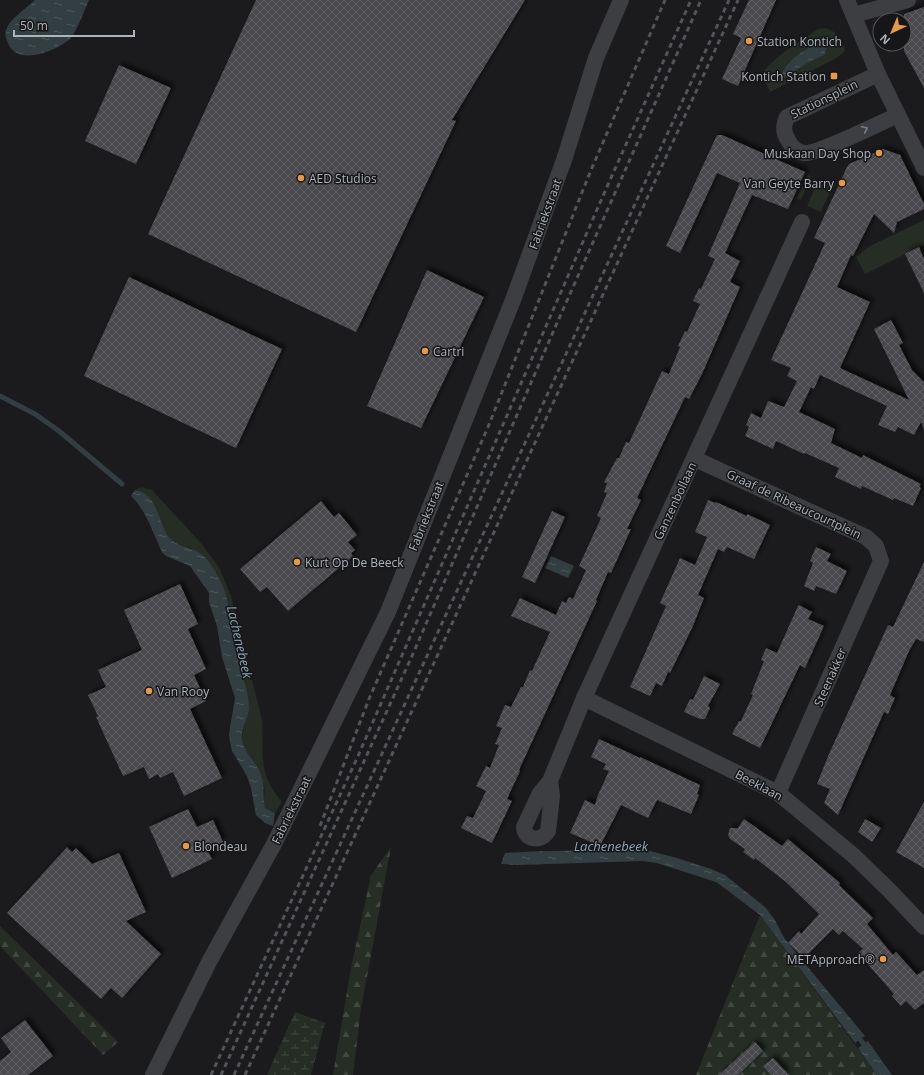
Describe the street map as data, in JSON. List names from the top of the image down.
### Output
{
  "streets": {
    "street": [
      "Stationsplein",
      "Fabriekstraat",
      "Ganzenbollaan",
      "Graaf de Ribeaucourtplein",
      "Steenakker",
      "Beeklaan"
    ]
  },
  "crossings": [
    ["Ganzenbollaan", "Graaf de Ribeaucourtplein"],
    ["Ganzenbollaan", "Beeklaan"],
    ["Graaf de Ribeaucourtplein", "Steenakker"],
    ["Steenakker", "Beeklaan"]
  ],
  "water": ["Lachenebeek"],
  "places": {
    "other": [
      "Station Kontich",
      "Muskaan Day Shop",
      "AED Studios",
      "Van Geyte Barry",
      "Cartri",
      "Kurt Op De Beeck",
      "Van Rooy",
      "Blondeau",
      "METApproach®"
    ],
    "transit": ["Kontich Station"]
  },
  "scale_bar": "50 m",
  "north": "bottom left"
}
